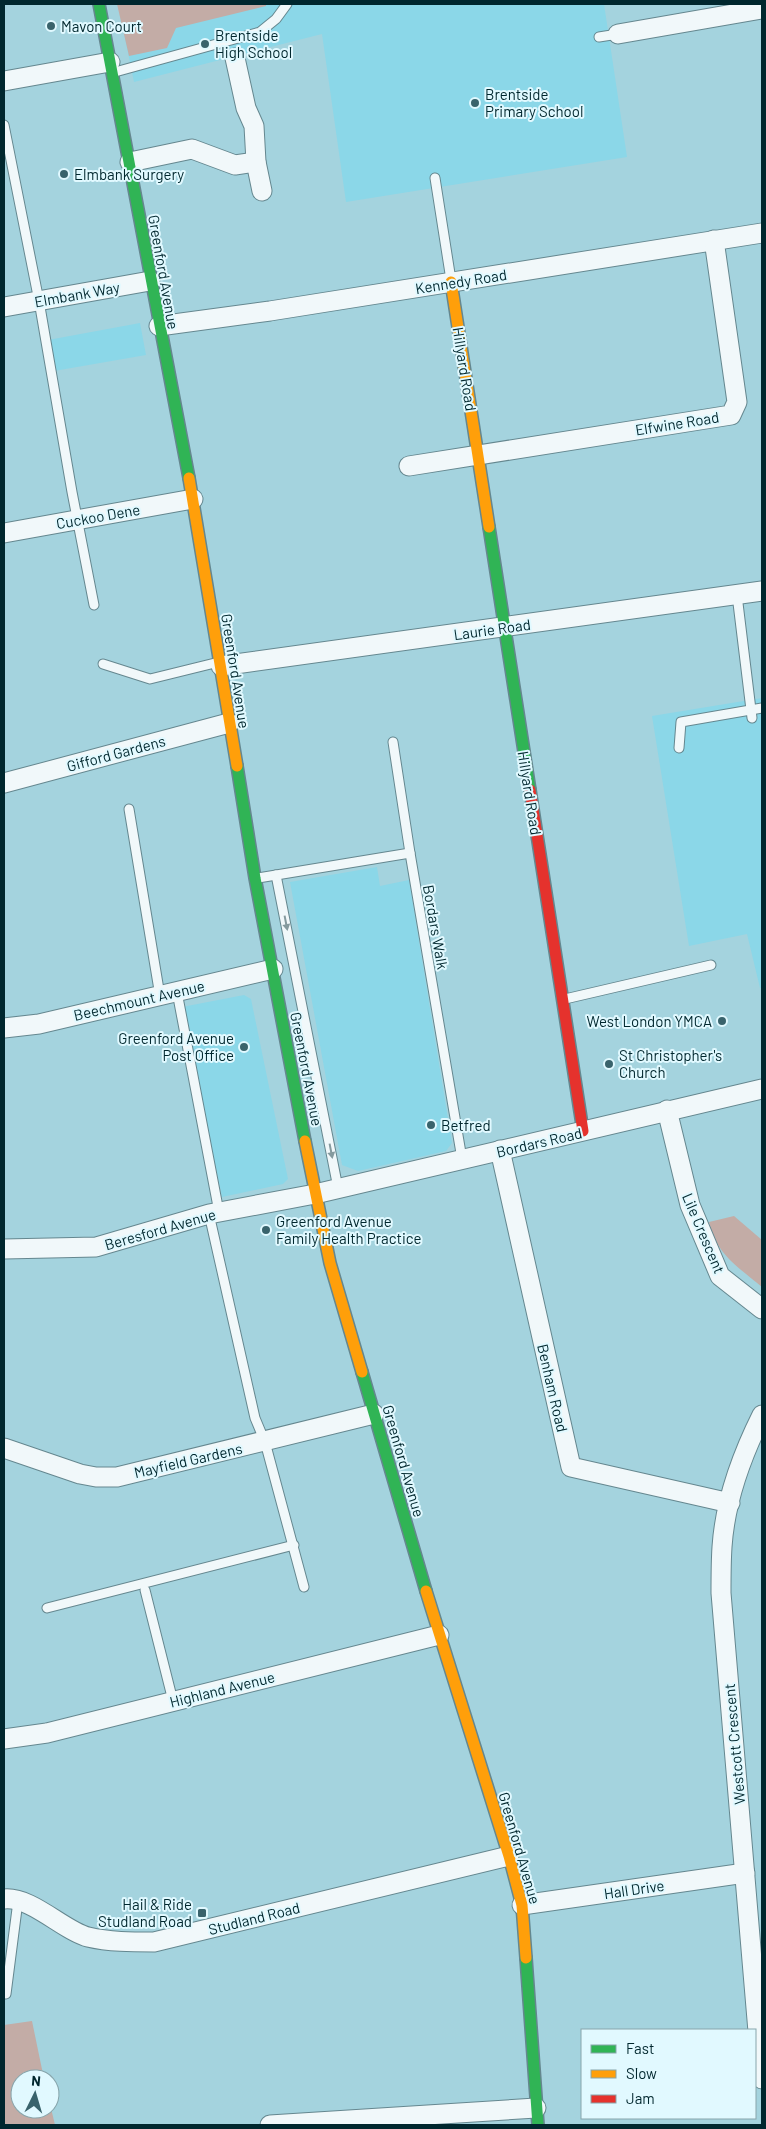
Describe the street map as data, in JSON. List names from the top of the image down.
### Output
{
  "streets": {
    "street": [
      "Greenford Avenue",
      "Kennedy Road",
      "Elmbank Way",
      "Hillyard Road",
      "Elfwine Road",
      "Cuckoo Dene",
      "Laurie Road",
      "Gifford Gardens",
      "Beechmount Avenue",
      "Bordars Road",
      "Beresford Avenue",
      "Lile Crescent",
      "Benham Road",
      "Mayfield Gardens",
      "Highland Avenue",
      "Westcott Crescent",
      "Hall Drive",
      "Studland Road"
    ],
    "lane": ["Bordars Walk"]
  },
  "crossings": [
    ["Greenford Avenue", "Kennedy Road"],
    ["Greenford Avenue", "Elmbank Way"],
    ["Greenford Avenue", "Cuckoo Dene"],
    ["Greenford Avenue", "Laurie Road"],
    ["Greenford Avenue", "Gifford Gardens"],
    ["Greenford Avenue", "Beechmount Avenue"],
    ["Greenford Avenue", "Bordars Road"],
    ["Greenford Avenue", "Beresford Avenue"],
    ["Greenford Avenue", "Mayfield Gardens"],
    ["Greenford Avenue", "Highland Avenue"],
    ["Greenford Avenue", "Hall Drive"],
    ["Greenford Avenue", "Studland Road"],
    ["Kennedy Road", "Hillyard Road"],
    ["Kennedy Road", "Elfwine Road"],
    ["Hillyard Road", "Elfwine Road"],
    ["Hillyard Road", "Laurie Road"],
    ["Hillyard Road", "Bordars Road"],
    ["Bordars Walk", "Bordars Road"],
    ["Bordars Road", "Beresford Avenue"],
    ["Bordars Road", "Lile Crescent"],
    ["Bordars Road", "Benham Road"],
    ["Benham Road", "Westcott Crescent"],
    ["Westcott Crescent", "Hall Drive"]
  ],
  "places": {
    "other": [
      "Mavon Court",
      "Brentside High School",
      "Brentside Primary School",
      "Elmbank Surgery",
      "West London YMCA",
      "Greenford Avenue Post Office",
      "St Christopher's Church",
      "Betfred",
      "Greenford Avenue Family Health Practice"
    ],
    "transit": ["Hail & Ride Studland Road"]
  },
  "legend": ["Fast", "Slow", "Jam"],
  "north": "top"
}
